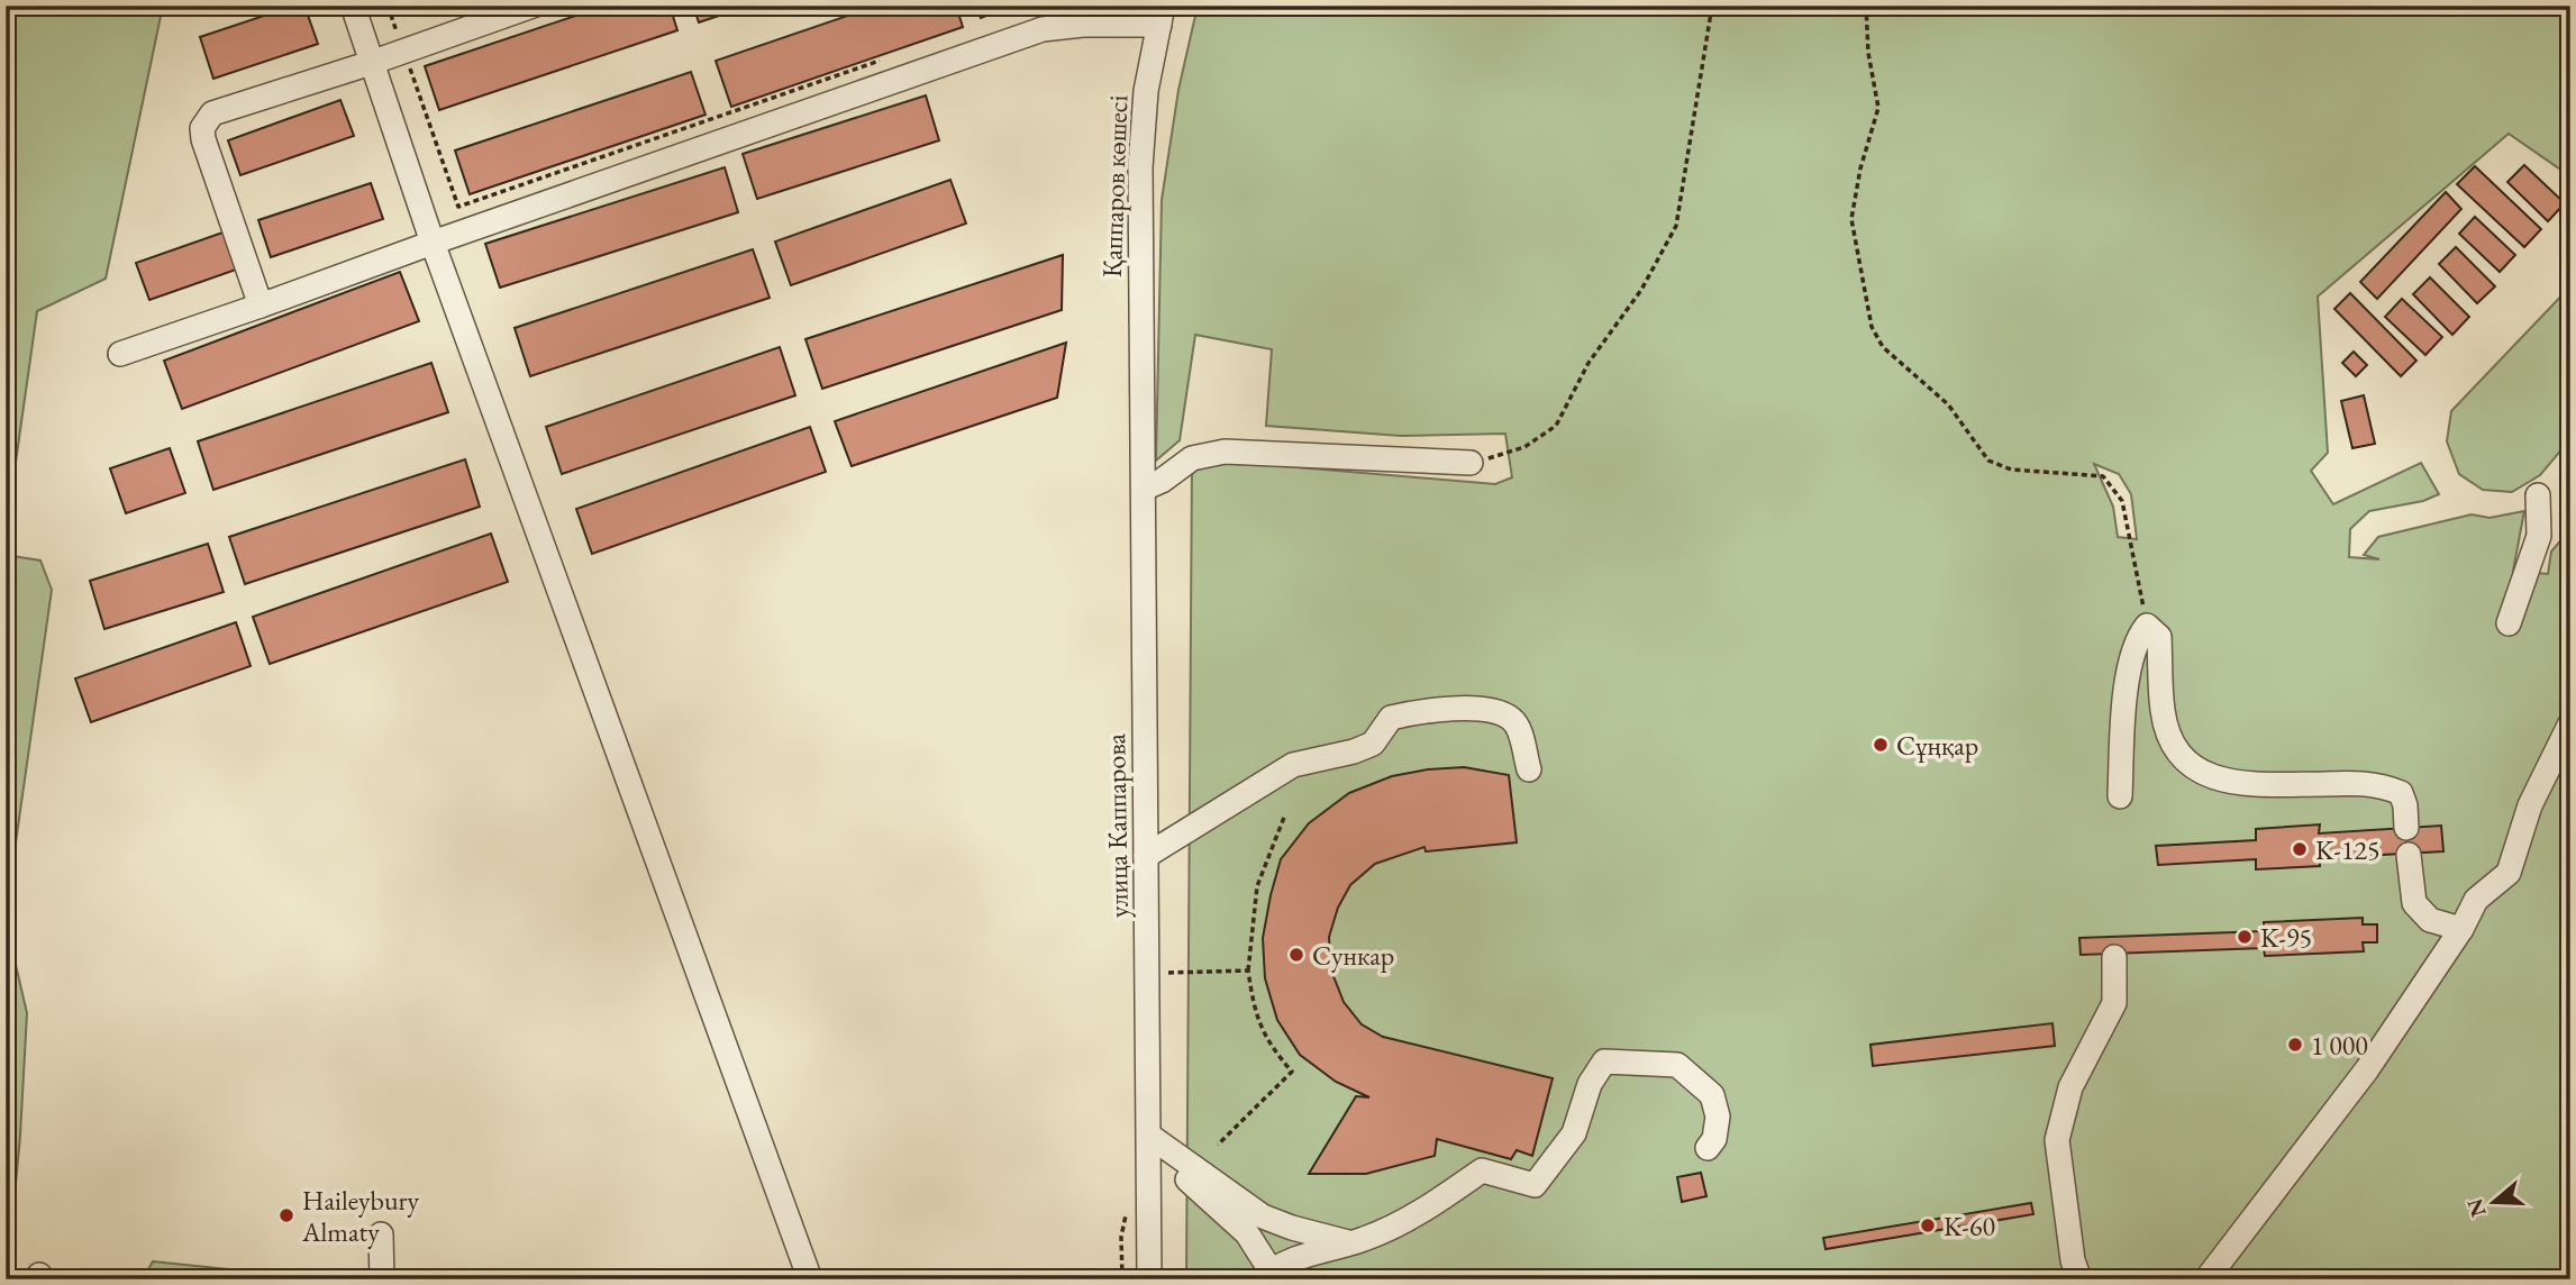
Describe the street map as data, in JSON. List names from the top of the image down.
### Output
{
  "streets": {
    "street": ["Қаппаров көшесі", "улица Каппарова"]
  },
  "crossings": [
    ["Қаппаров көшесі", "улица Каппарова"]
  ],
  "places": [
    "Сұңқар",
    "K-125",
    "K-95",
    "Сункар",
    "1 000",
    "Haileybury Almaty",
    "K-60"
  ],
  "north": "left"
}
